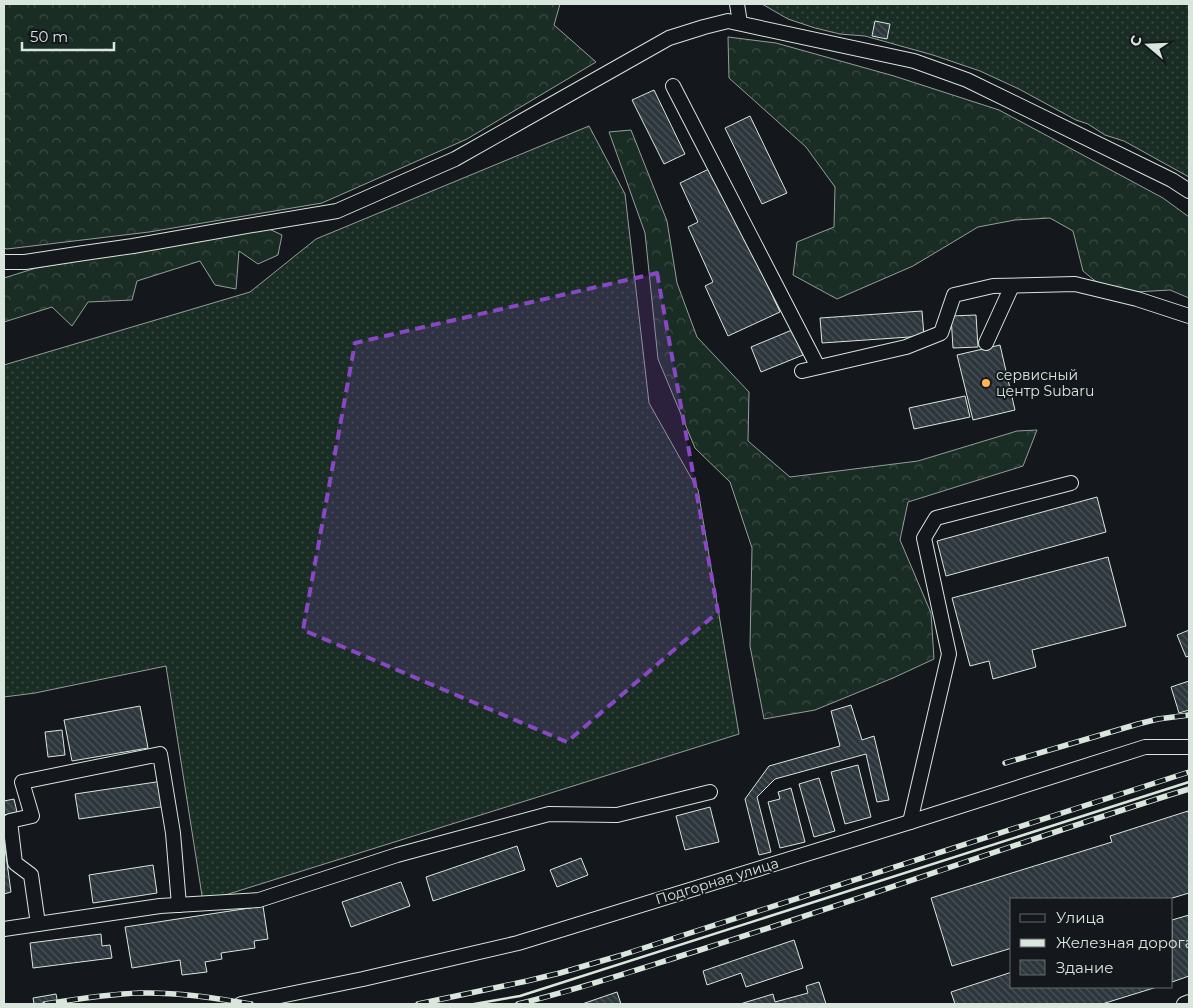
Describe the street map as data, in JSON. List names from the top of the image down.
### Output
{
  "streets": {
    "street": ["Подгорная улица"]
  },
  "places": ["сервисный центр Subaru"],
  "legend": ["Улица", "Железная дорога", "Здание"],
  "scale_bar": "50 m",
  "north": "left"
}
